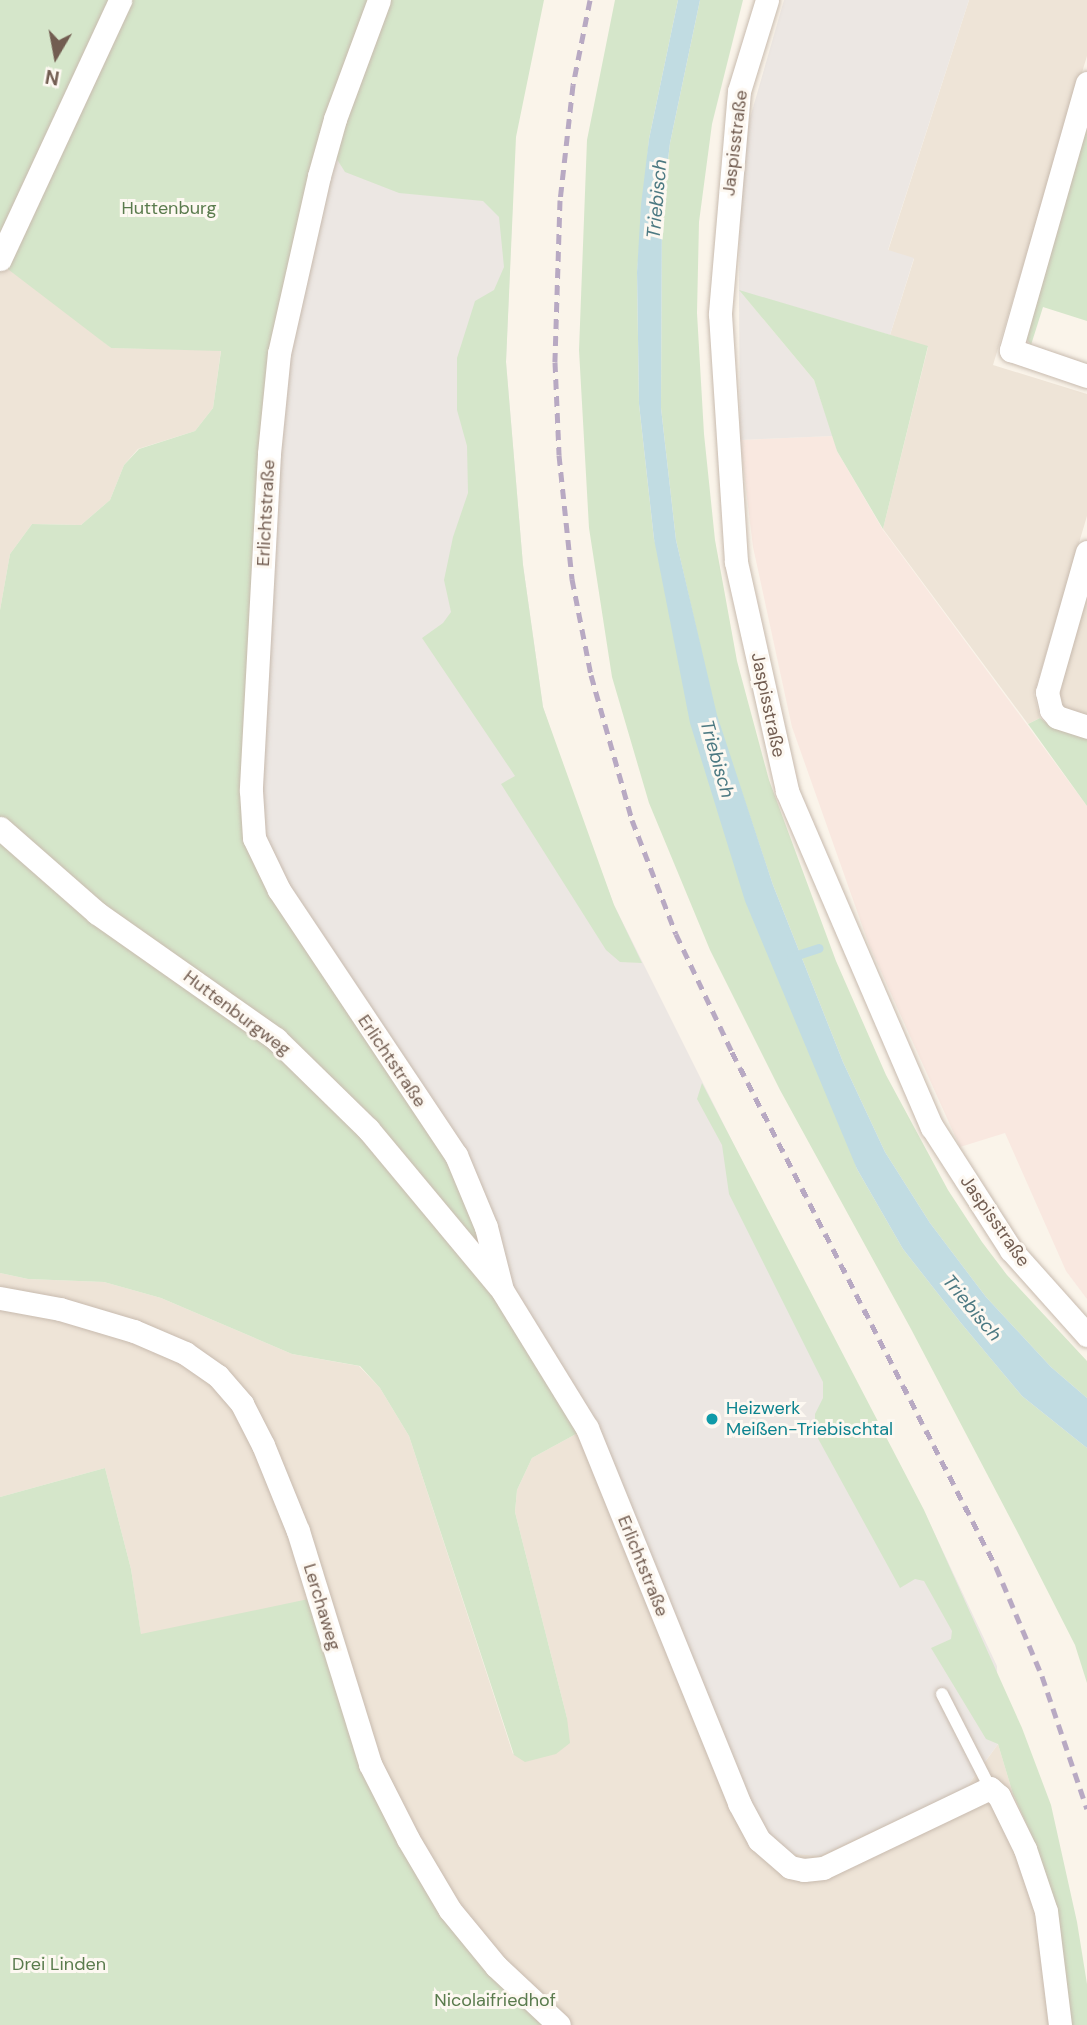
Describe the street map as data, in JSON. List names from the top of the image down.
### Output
{
  "streets": {
    "street": [
      "Jaspisstraße",
      "Erlichtstraße",
      "Huttenburgweg",
      "Lerchaweg"
    ]
  },
  "crossings": [
    ["Erlichtstraße", "Huttenburgweg"]
  ],
  "water": ["Triebisch"],
  "parks": ["Huttenburg", "Drei Linden", "Nicolaifriedhof"],
  "places": ["Heizwerk Meißen-Triebischtal"],
  "north": "bottom"
}
